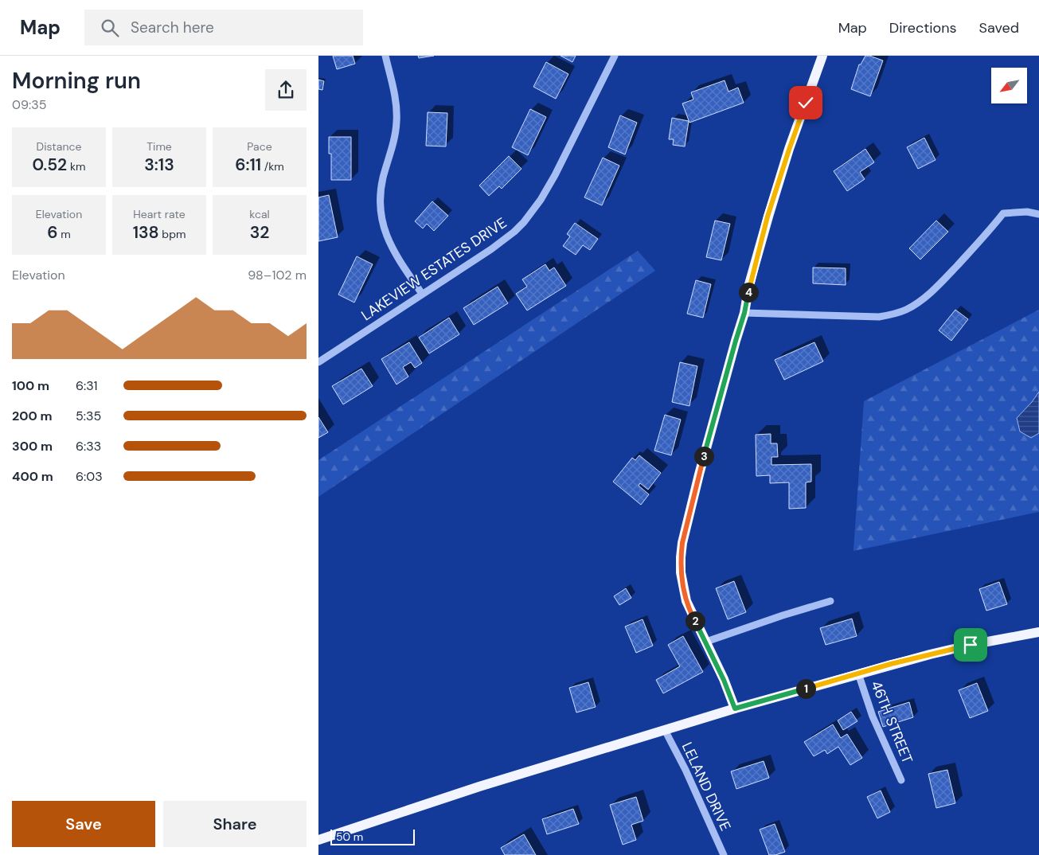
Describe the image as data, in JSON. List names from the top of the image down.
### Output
{
  "streets": {
    "street": ["LAKEVIEW ESTATES DRIVE", "46TH STREET", "LELAND DRIVE"]
  },
  "scale_bar": "50 m",
  "north": "bottom left",
  "page": {
    "header": "Map",
    "search": "Search here",
    "nav": ["Map", "Directions", "Saved"],
    "heading": ["Morning run", "09:35"],
    "stats": [
      ["Distance", "0.52 km"],
      ["Time", "3:13"],
      ["Pace", "6:11 /km"],
      ["Elevation", "6 m"],
      ["Heart rate", "138 bpm"],
      ["kcal", "32"]
    ],
    "chart": ["Elevation", "98–102 m"],
    "pins": [
      "4",
      "3",
      "2",
      "1"
    ],
    "list": [
      {
        "name": "100 m",
        "note": "6:31"
      },
      {
        "name": "200 m",
        "note": "5:35"
      },
      {
        "name": "300 m",
        "note": "6:33"
      },
      {
        "name": "400 m",
        "note": "6:03"
      }
    ],
    "buttons": ["Save", "Share"],
    "scale": "50 m"
  }
}
